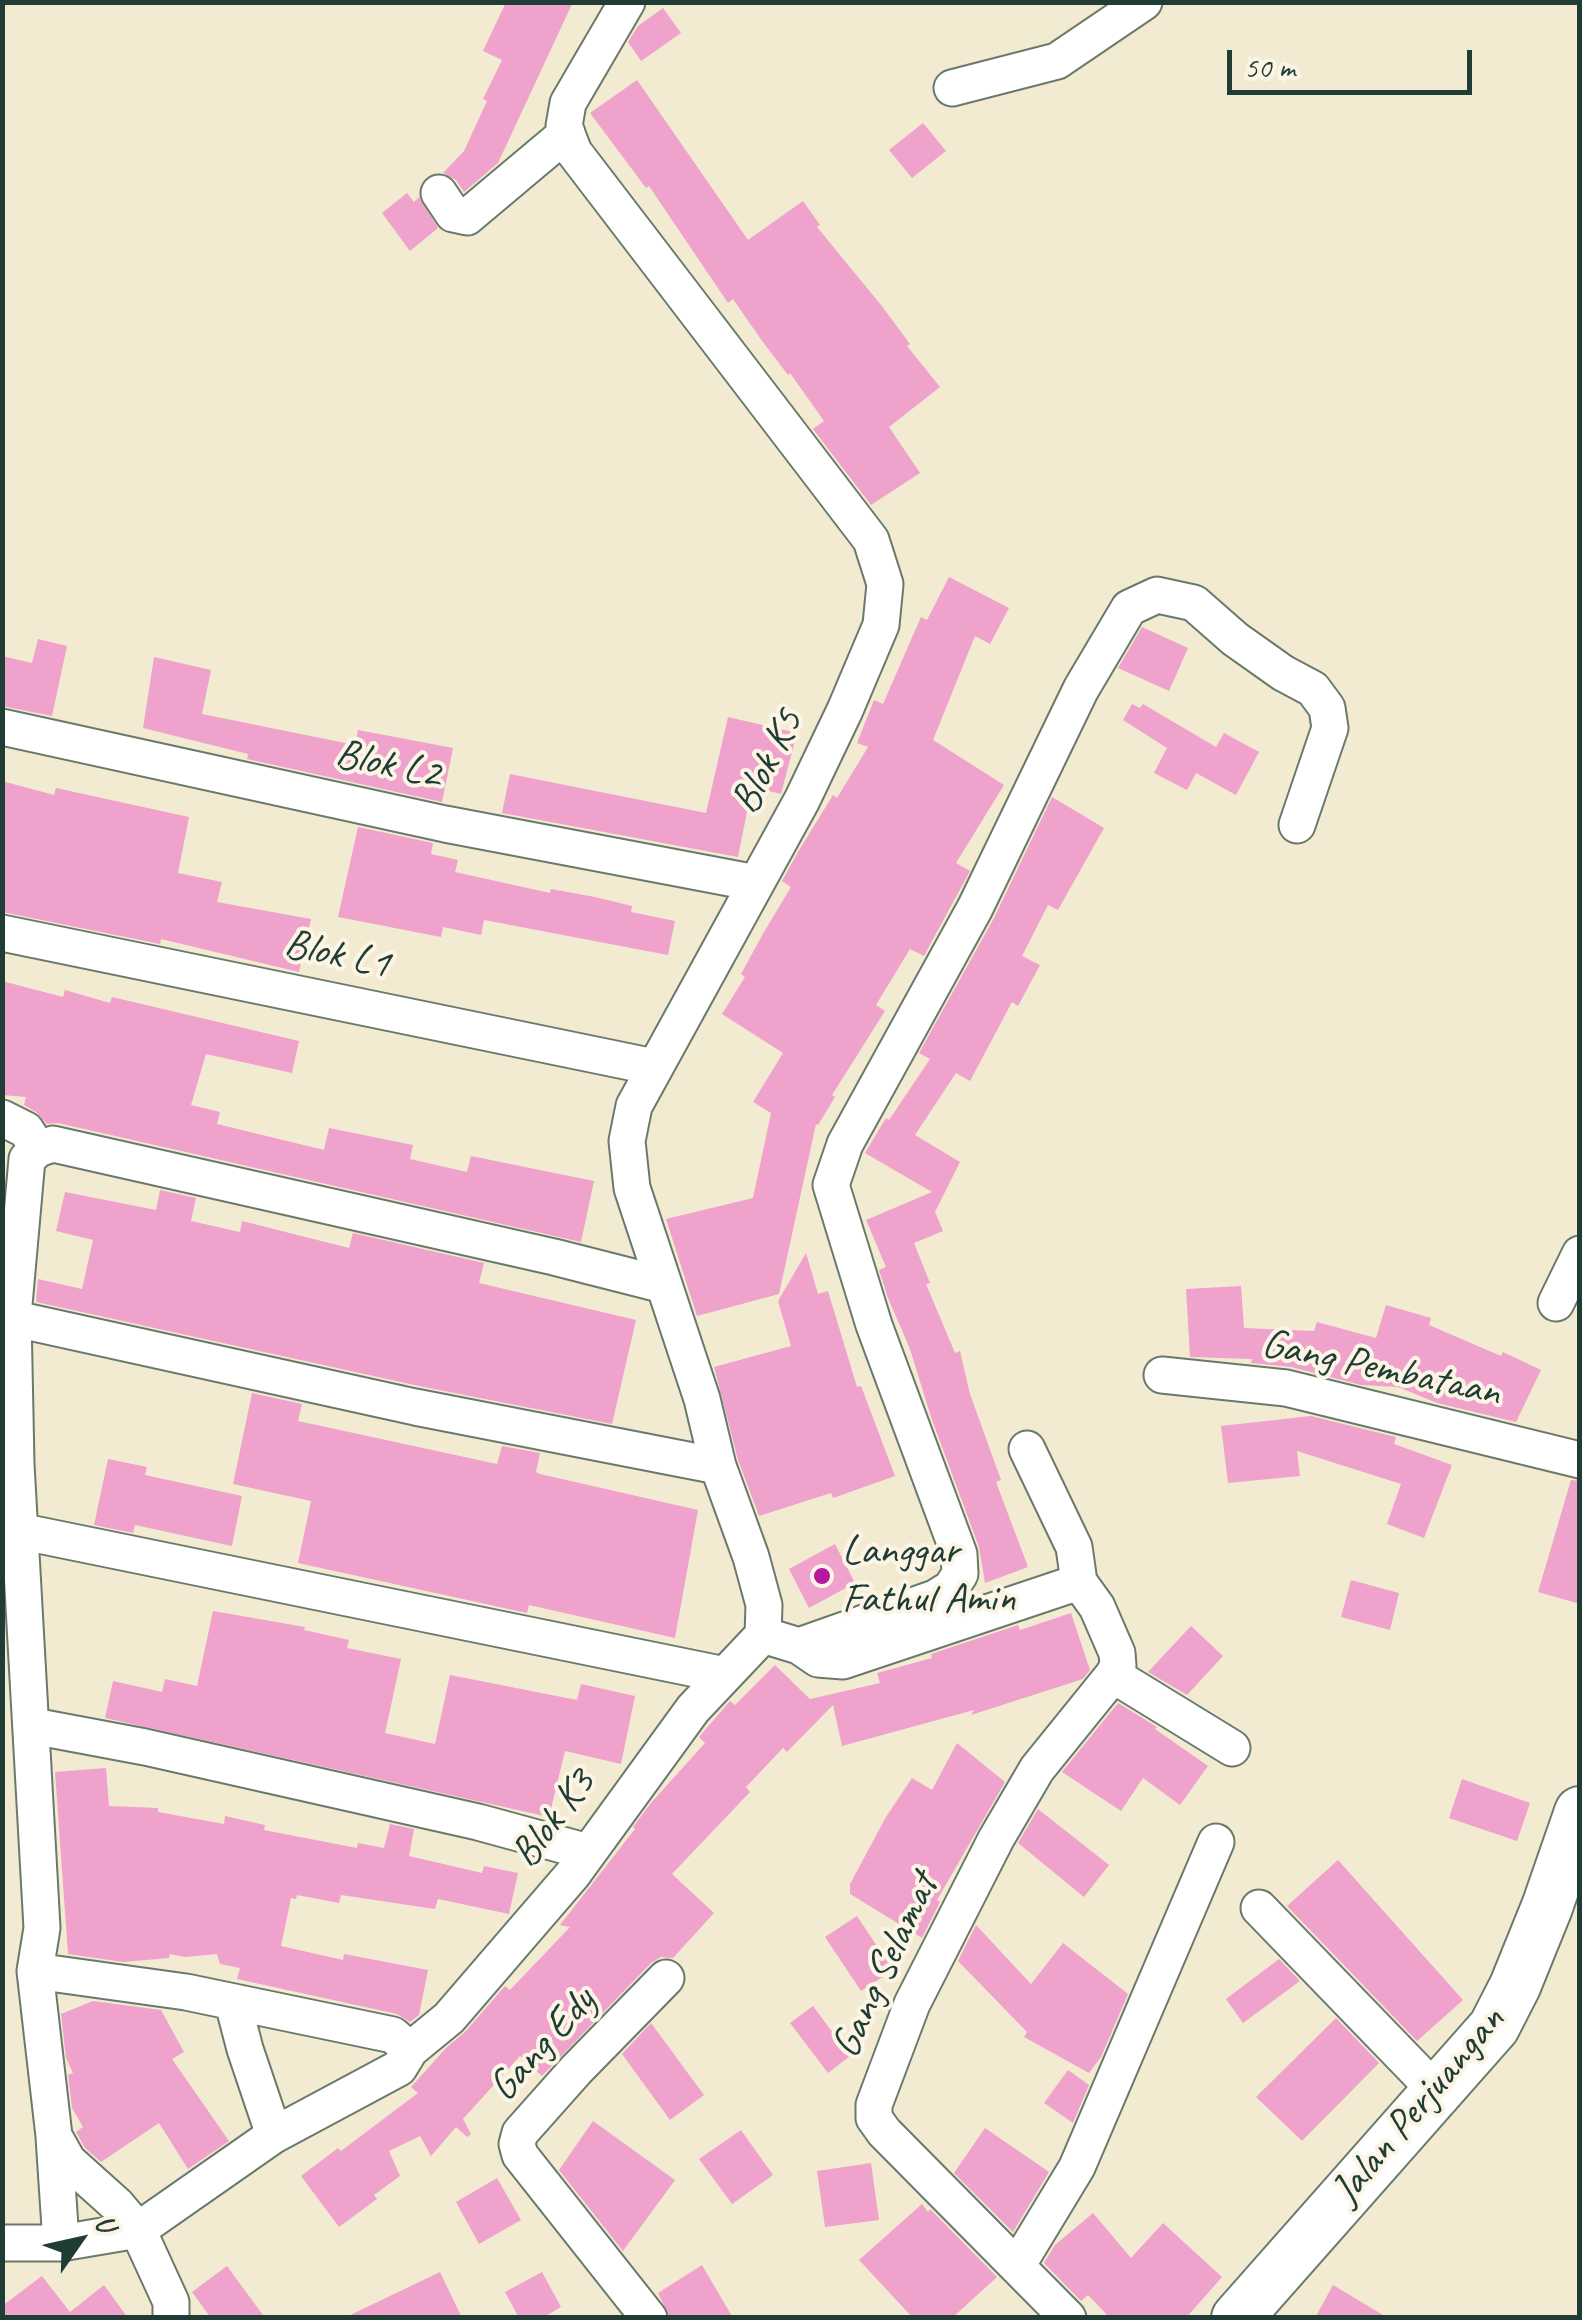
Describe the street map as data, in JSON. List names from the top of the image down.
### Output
{
  "streets": {
    "street": [
      "Blok K5",
      "Blok L2",
      "Blok L1",
      "Gang Pembataan",
      "Blok K3",
      "Gang Selamat",
      "Gang Edy",
      "Jalan Perjuangan"
    ]
  },
  "crossings": [
    ["Blok K5", "Blok L2"],
    ["Blok K5", "Blok L1"],
    ["Blok K5", "Blok K3"]
  ],
  "places": ["Langgar Fathul Amin"],
  "scale_bar": "50 m",
  "north": "top right"
}
